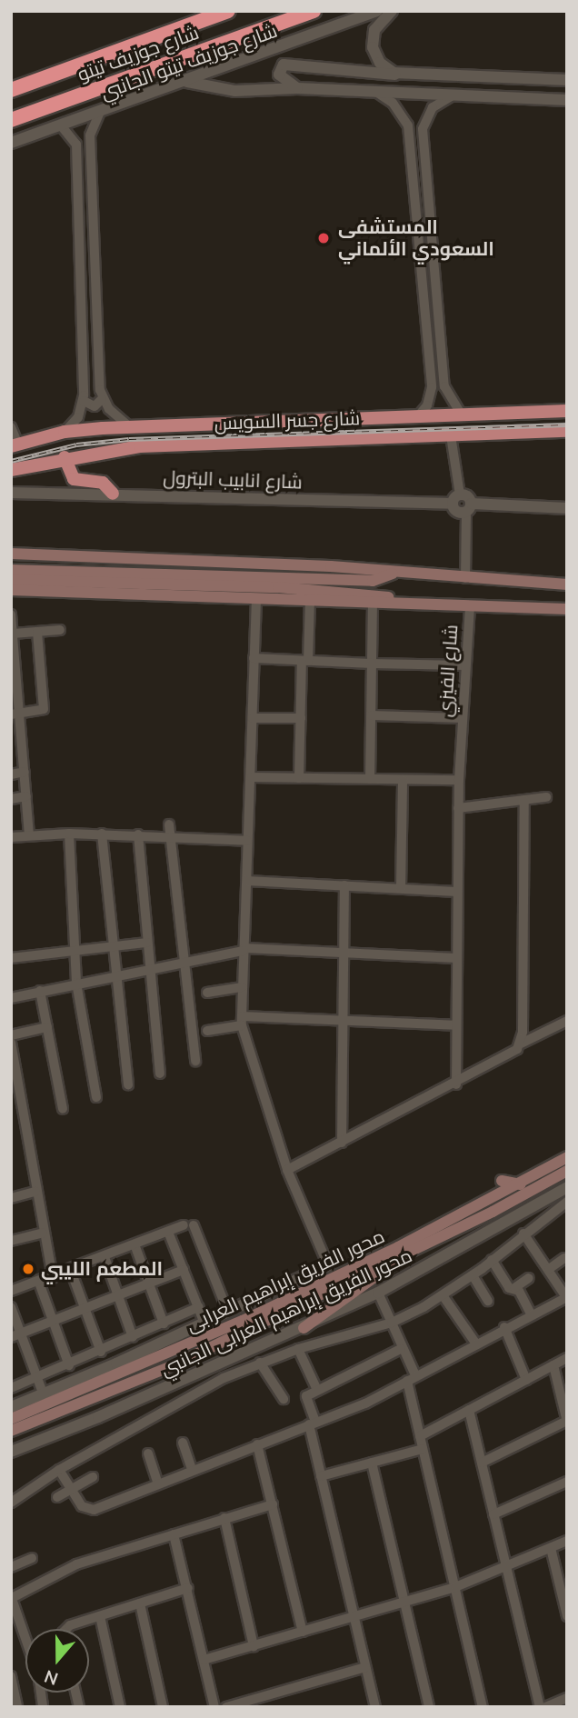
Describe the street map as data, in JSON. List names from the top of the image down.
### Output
{
  "streets": {
    "highway": ["شارع جوزيف تيتو"],
    "main road": ["شارع جسر السويس", "شارع الفيزي", "محور الفريق إبراهيم العرابى"],
    "street": ["شارع جوزيف تيتو الجانبي", "شارع انابيب البترول", "محور الفريق إبراهيم العرابى الجانبي"]
  },
  "crossings": [
    ["محور الفريق إبراهيم العرابى", "محور الفريق إبراهيم العرابى الجانبي"]
  ],
  "places": ["المستشفى السعودي الألماني", "المطعم الليبي"],
  "north": "bottom"
}
